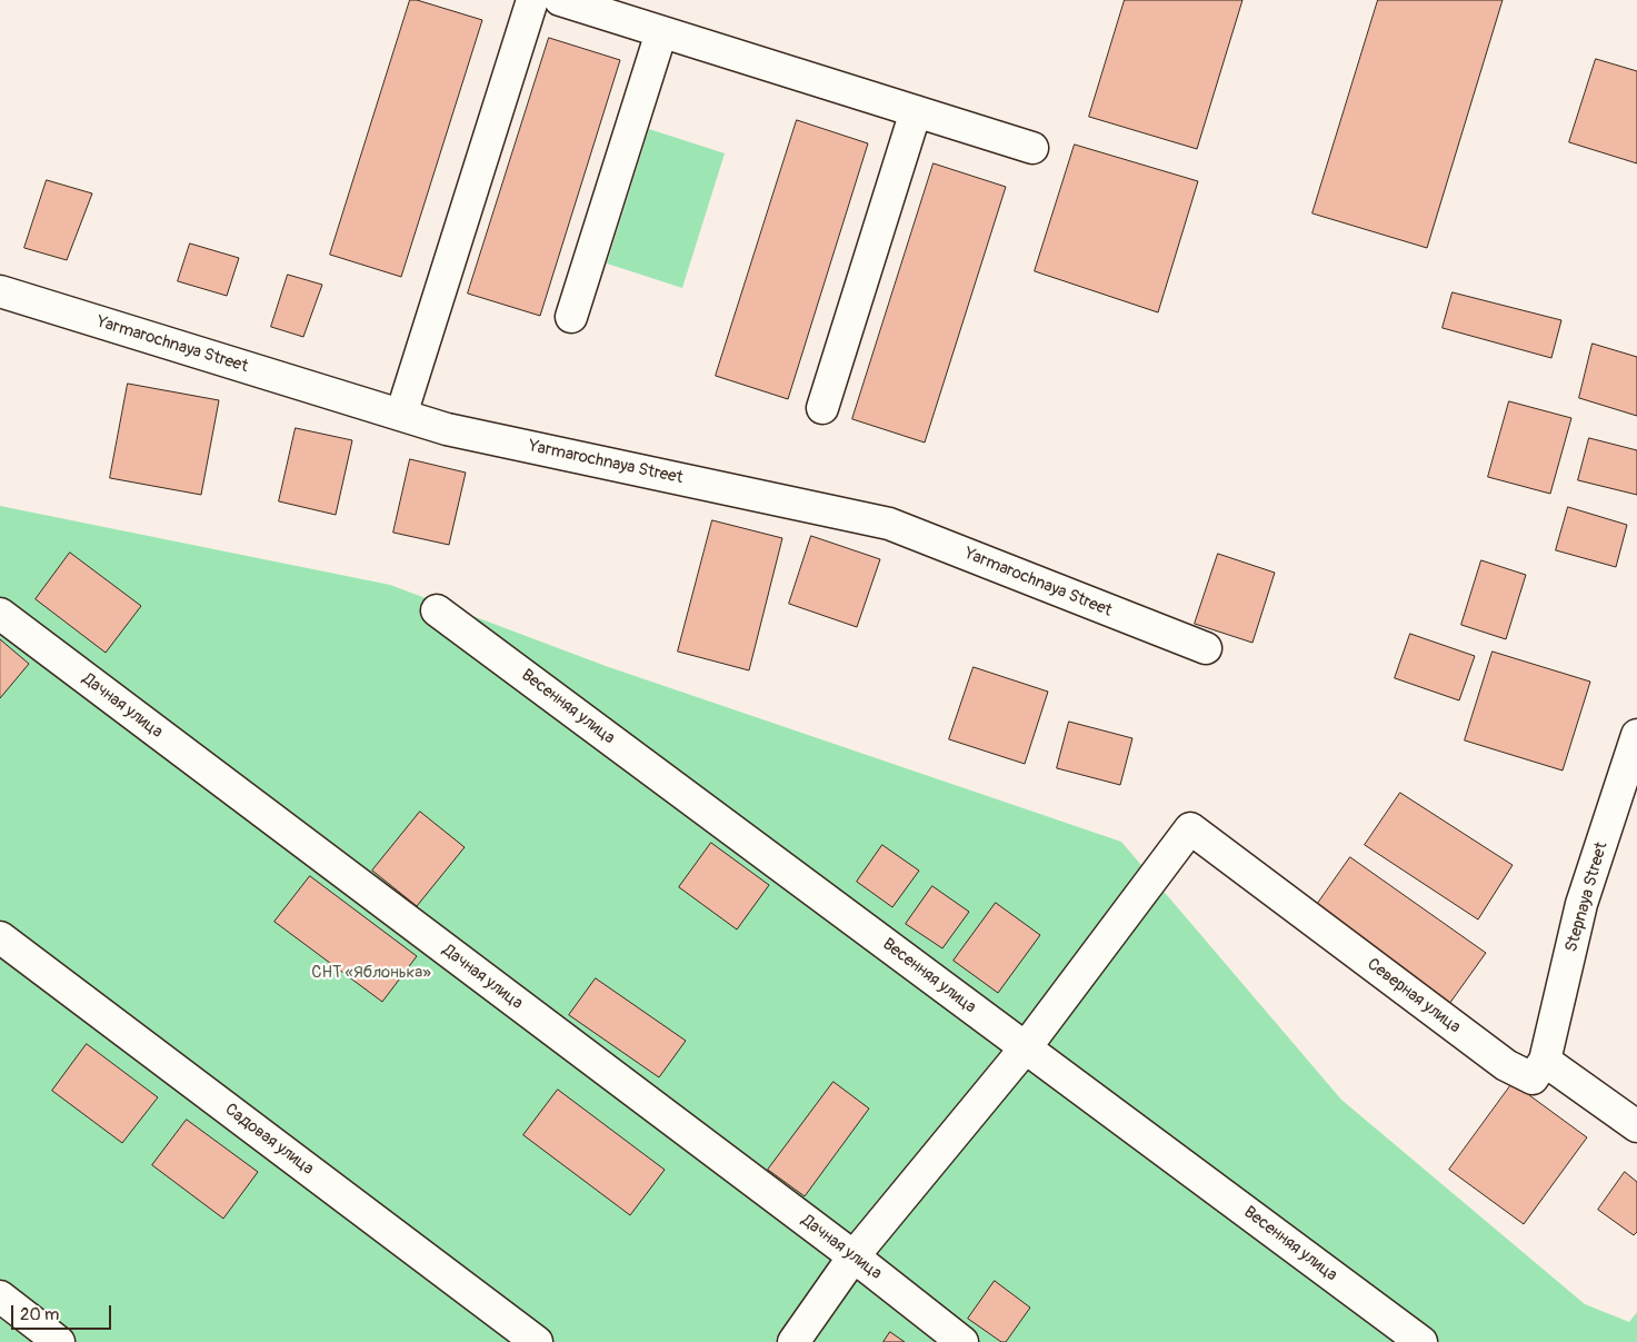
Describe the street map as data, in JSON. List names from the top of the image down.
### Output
{
  "streets": {
    "street": [
      "Yarmarochnaya Street",
      "Дачная улица",
      "Весенняя улица",
      "Stepnaya Street",
      "Северная улица",
      "Садовая улица"
    ]
  },
  "crossings": [
    ["Весенняя улица", "Северная улица"],
    ["Stepnaya Street", "Северная улица"]
  ],
  "parks": ["СНТ «Яблонька»"],
  "scale_bar": "20 m"
}
